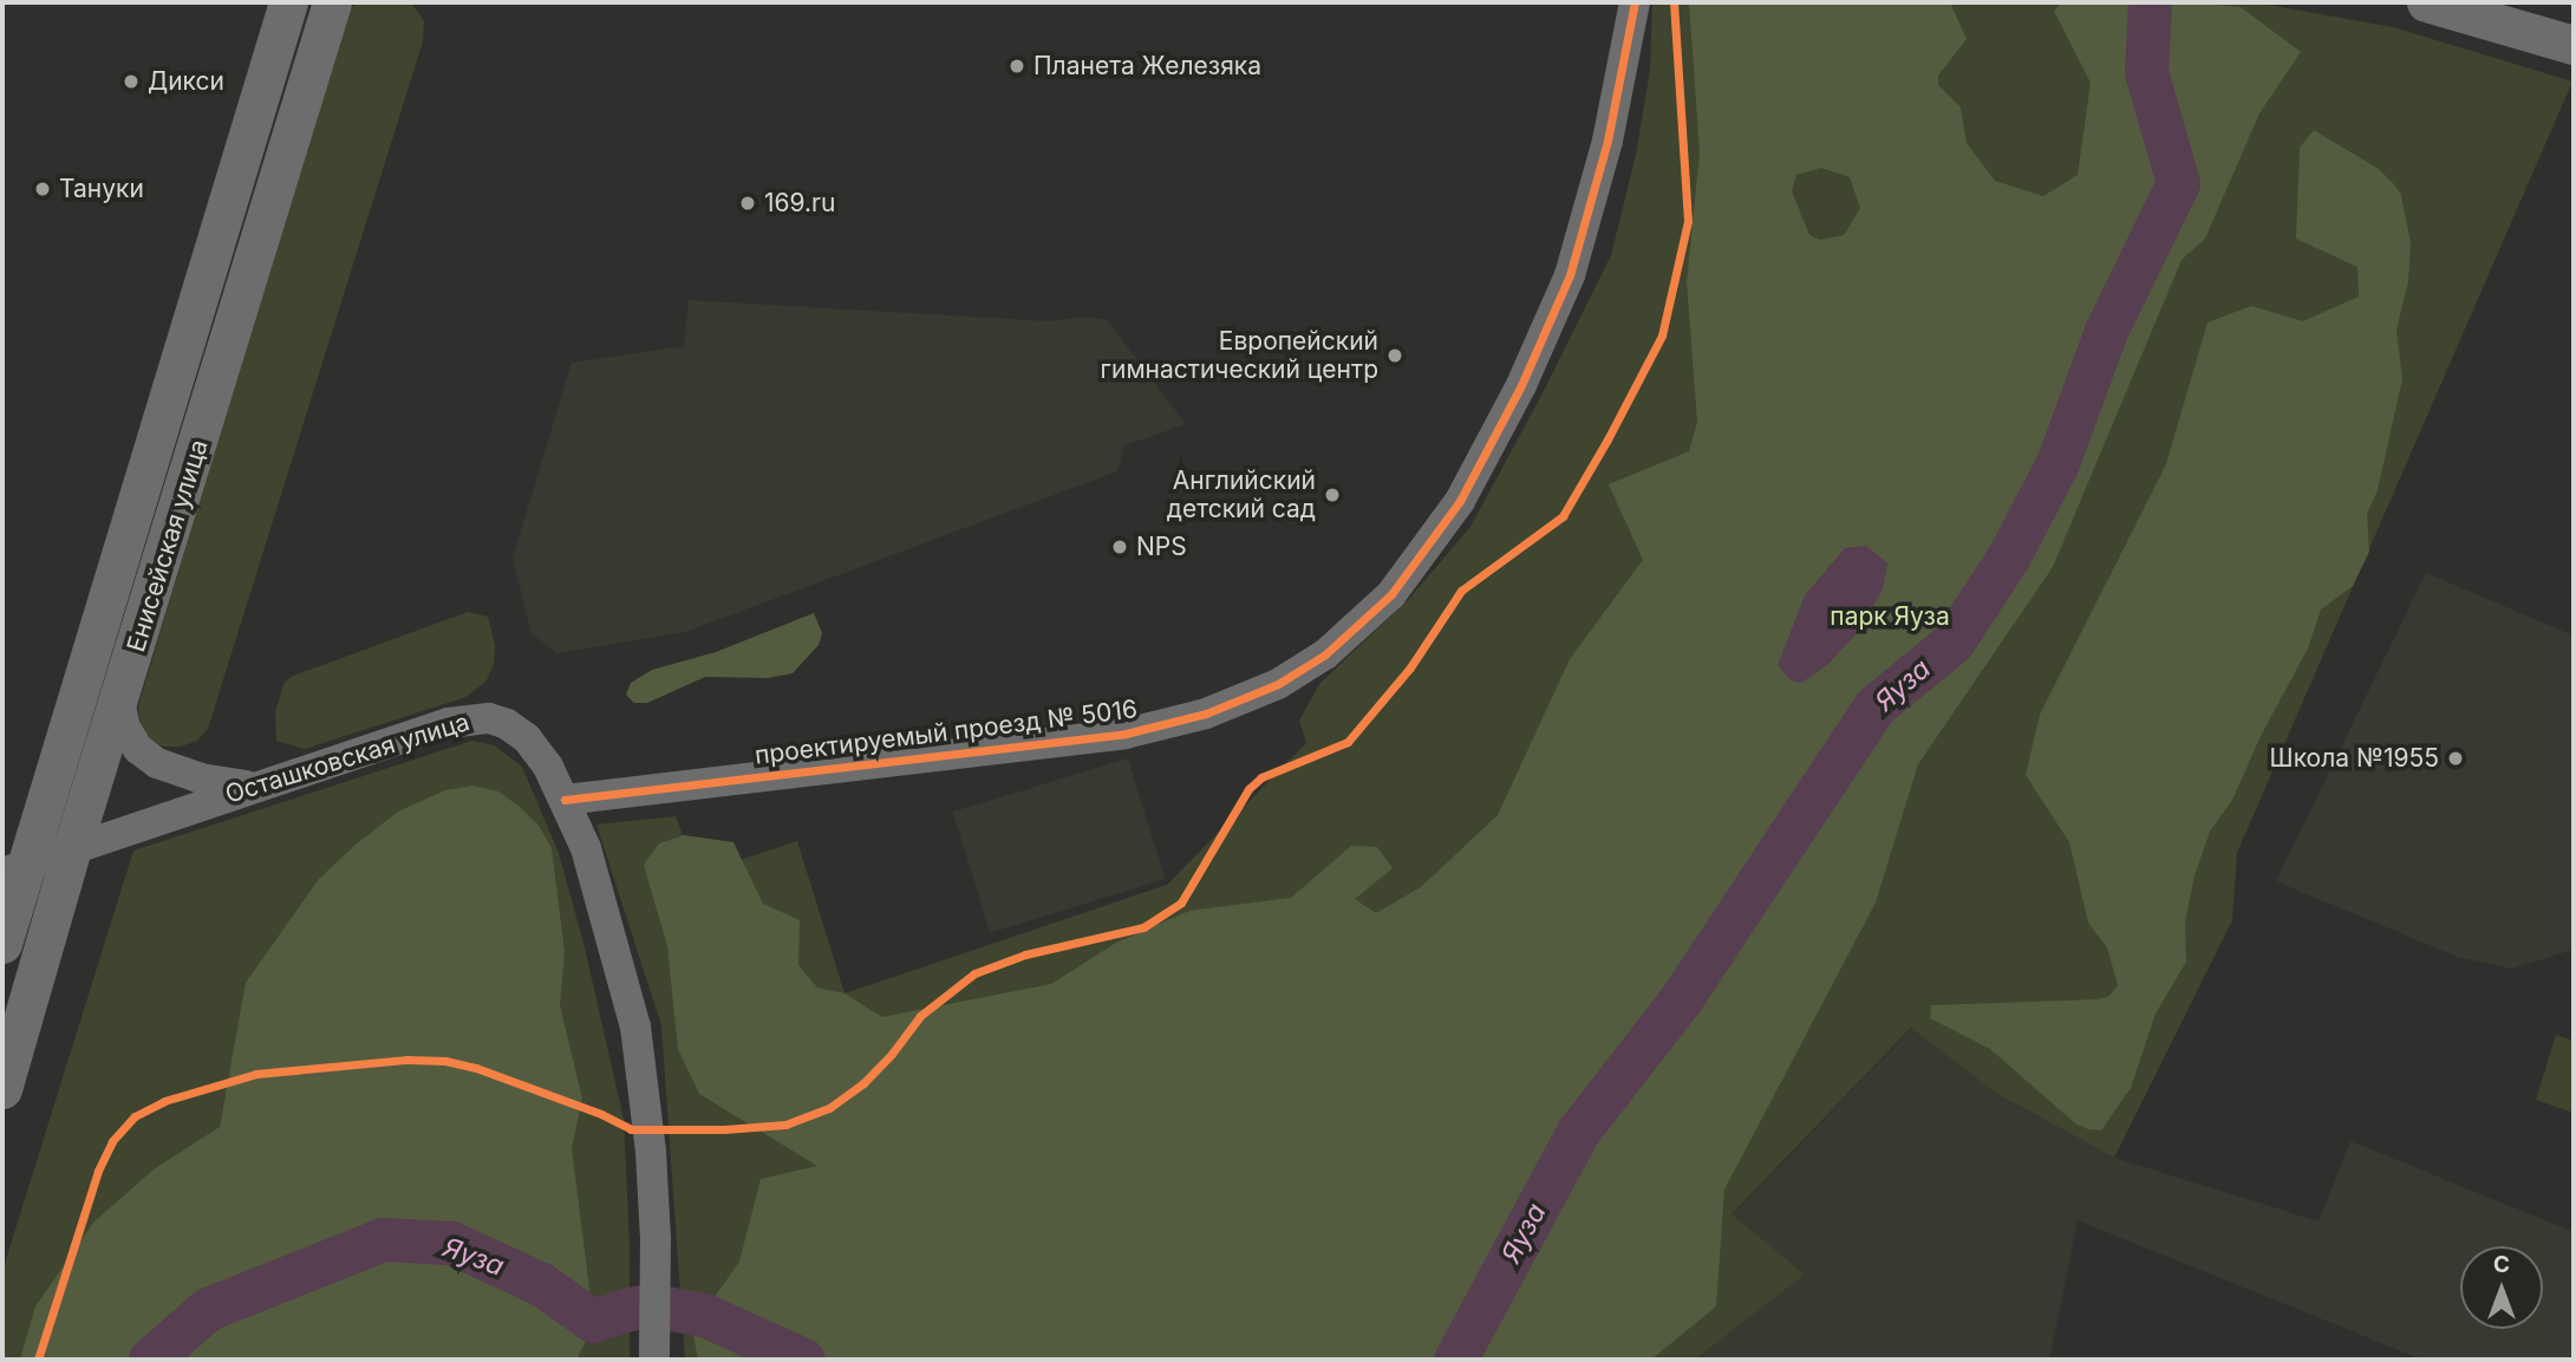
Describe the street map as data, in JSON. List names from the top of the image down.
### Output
{
  "streets": {
    "main road": ["Енисейская улица"],
    "street": ["проектируемый проезд № 5016", "Осташковская улица"]
  },
  "crossings": [
    ["Енисейская улица", "Осташковская улица"],
    ["проектируемый проезд № 5016", "Осташковская улица"]
  ],
  "water": ["Яуза"],
  "parks": ["парк Яуза"],
  "places": [
    "Планета Железяка",
    "Дикси",
    "Тануки",
    "169.ru",
    "Европейский гимнастический центр",
    "Английский детский сад",
    "NPS",
    "Школа №1955"
  ],
  "north": "top"
}
